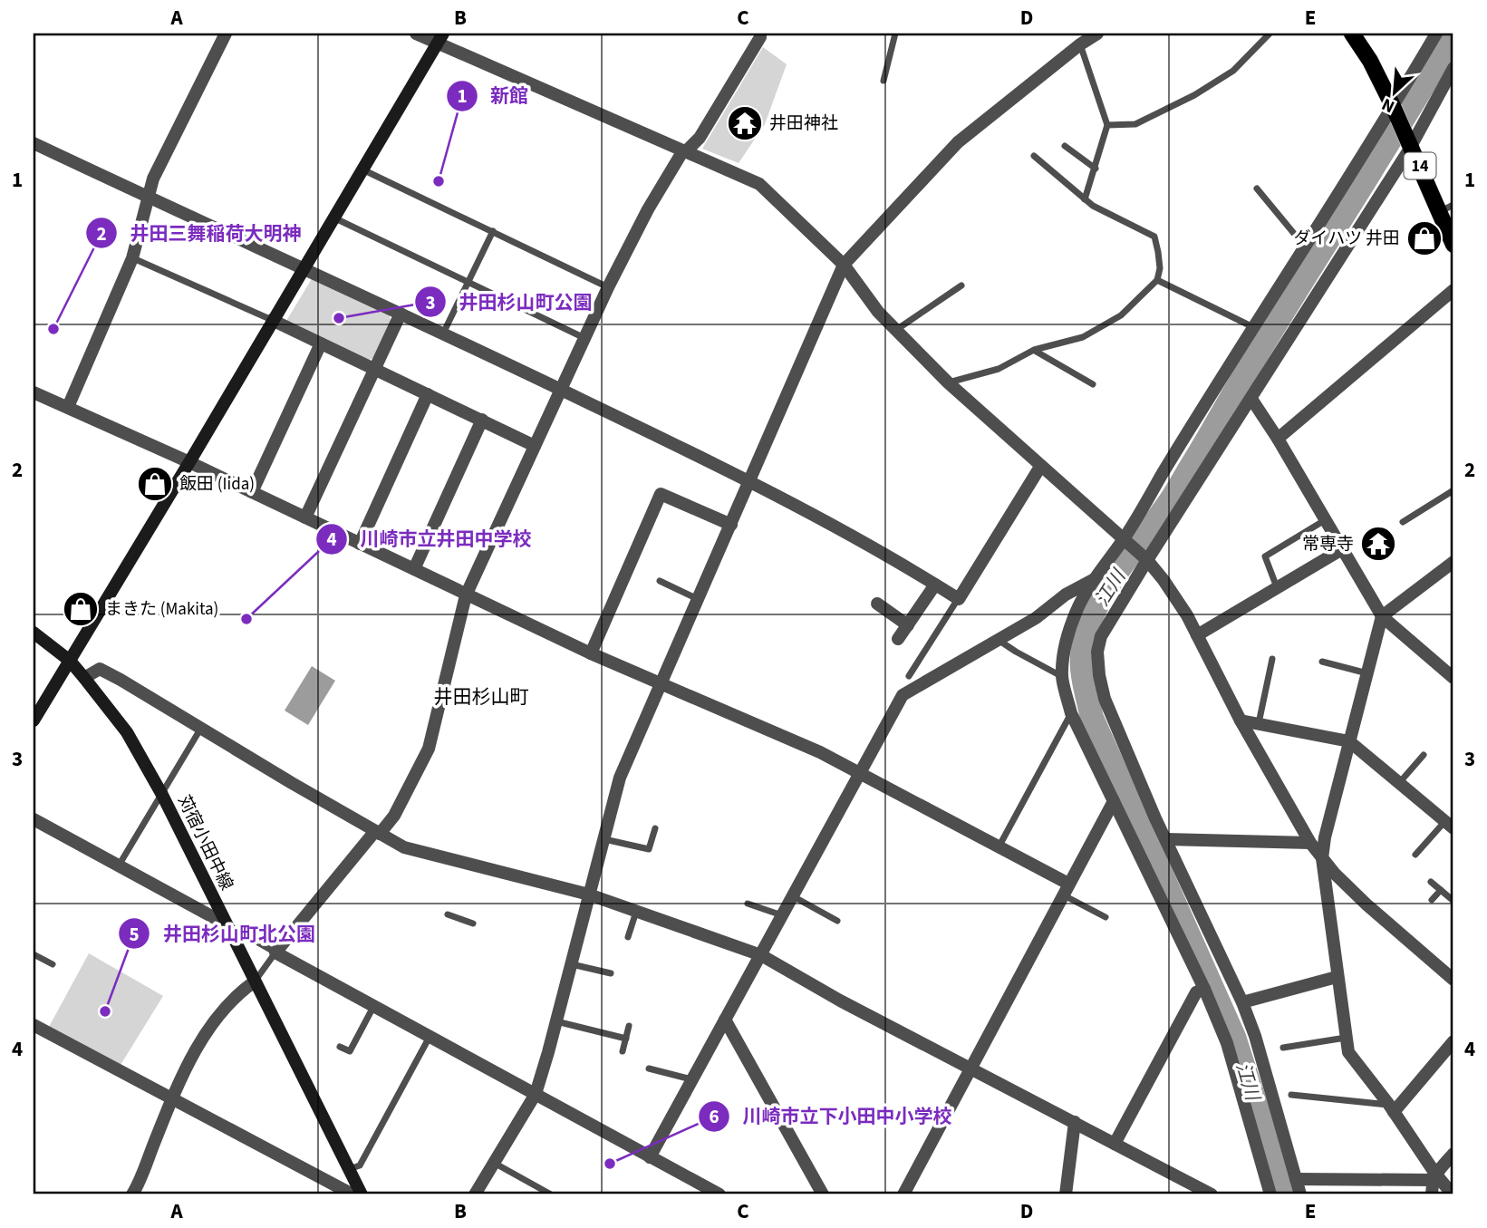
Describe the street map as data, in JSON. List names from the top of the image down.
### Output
{
  "streets": {
    "main road": ["14"],
    "street": ["苅宿小田中線"]
  },
  "districts": ["井田杉山町"],
  "water": ["江川"],
  "places": {
    "temple": ["井田神社", "常専寺"],
    "other": [
      "新館",
      "井田杉山町公園",
      "井田三舞稲荷大明神",
      "川崎市立井田中学校",
      "井田杉山町北公園",
      "川崎市立下小田中小学校"
    ],
    "shop": ["ダイハツ 井田", "飯田 (Iida)", "まきた (Makita)"]
  },
  "north": "bottom left",
  "grid": {
    "columns": [
      "A",
      "B",
      "C",
      "D",
      "E"
    ],
    "rows": [
      "1",
      "2",
      "3",
      "4"
    ]
  }
}
